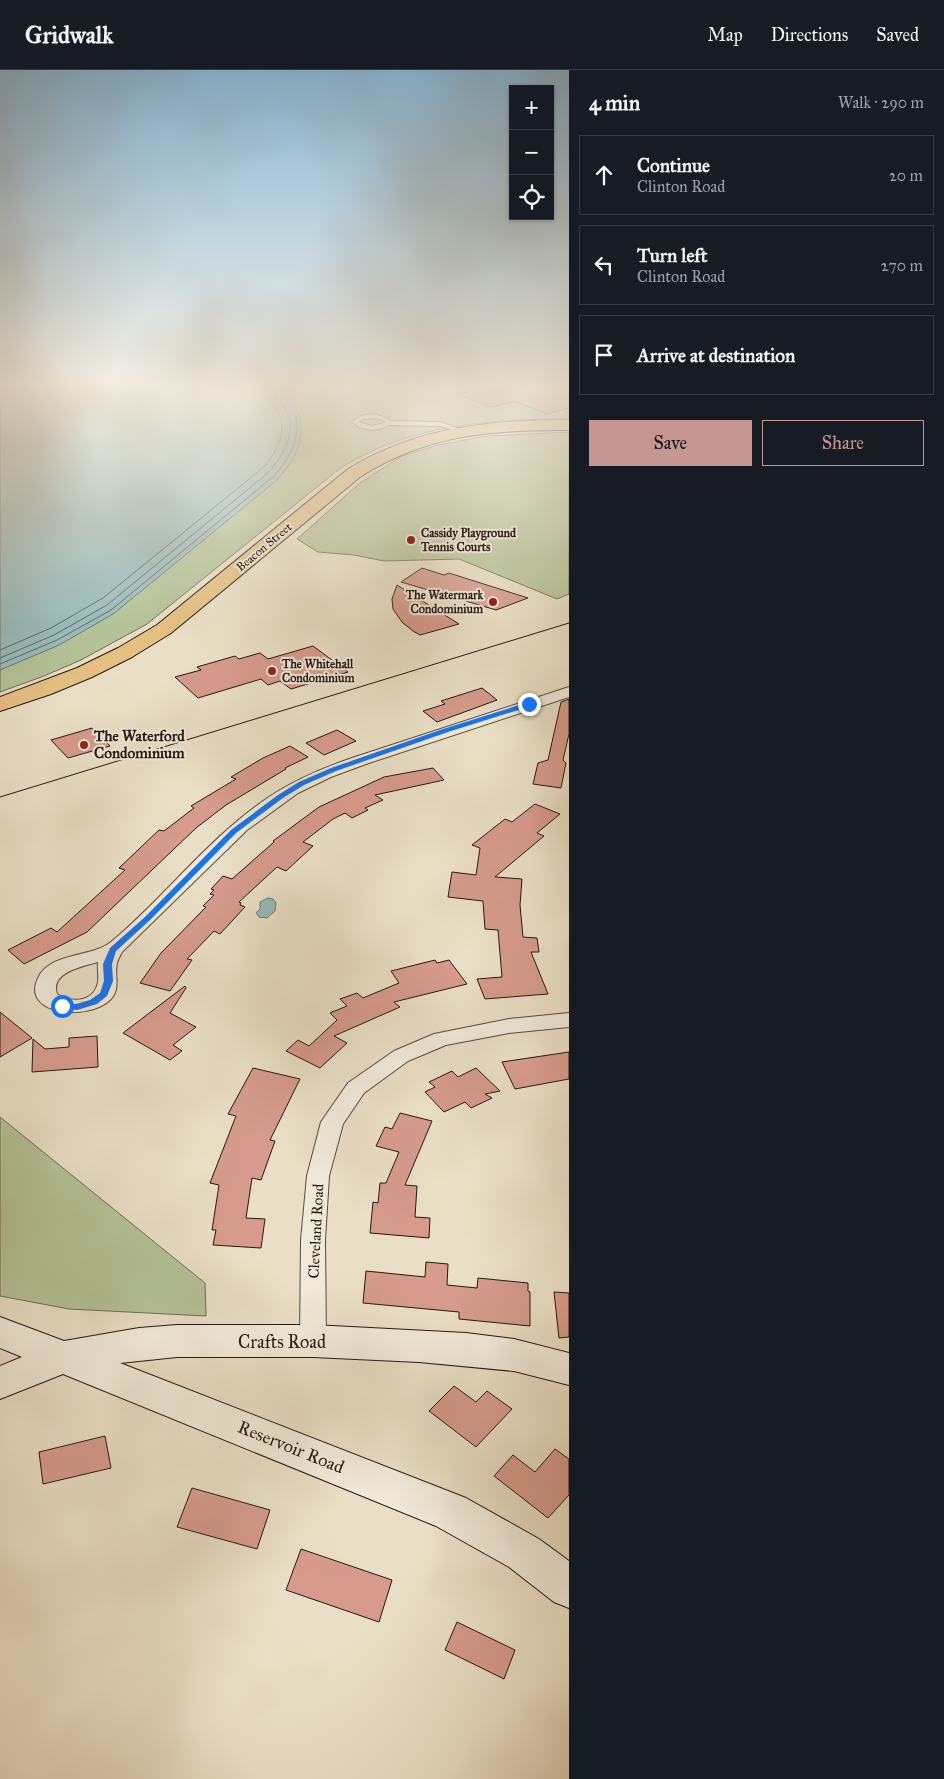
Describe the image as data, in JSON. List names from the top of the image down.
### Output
{
  "streets": {
    "main road": ["Beacon Street"],
    "street": ["Cleveland Road", "Crafts Road", "Reservoir Road"]
  },
  "crossings": [
    ["Cleveland Road", "Crafts Road"],
    ["Crafts Road", "Reservoir Road"]
  ],
  "places": [
    "Cassidy Playground Tennis Courts",
    "The Watermark Condominium",
    "The Whitehall Condominium",
    "The Waterford Condominium"
  ],
  "page": {
    "header": "Gridwalk",
    "nav": ["Map", "Directions", "Saved"],
    "heading": ["4 min", "Walk · 290 m"],
    "map_buttons": ["+", "−"],
    "list": [
      ["Continue", "Clinton Road", "20 m"],
      ["Turn left", "Clinton Road", "270 m"],
      "Arrive at destination"
    ],
    "buttons": ["Save", "Share"]
  }
}
